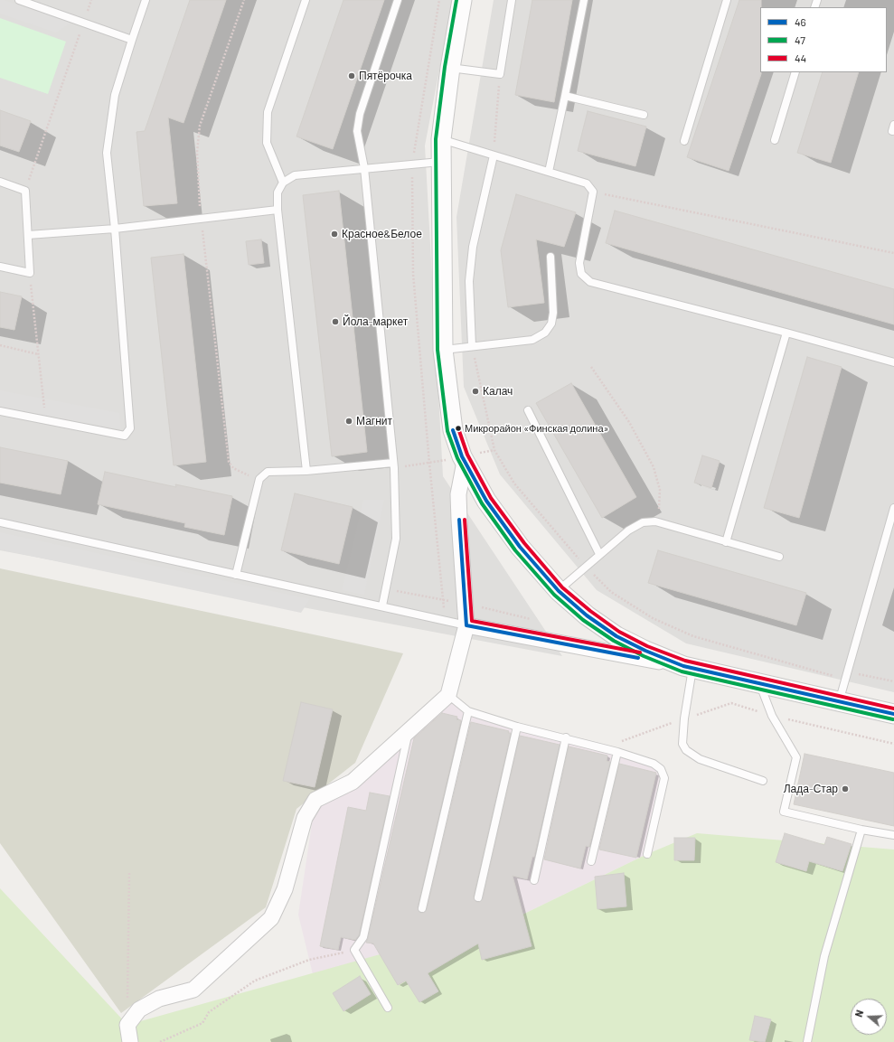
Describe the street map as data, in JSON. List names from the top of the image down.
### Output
{
  "places": [
    "Пятёрочка",
    "Красное&Белое",
    "Йола-маркет",
    "Калач",
    "Магнит",
    "Микрорайон «Финская долина»",
    "Лада-Стар"
  ],
  "lines": ["transit line 47", "transit line 44", "transit line 46"],
  "legend": ["46", "47", "44"],
  "north": "left"
}
